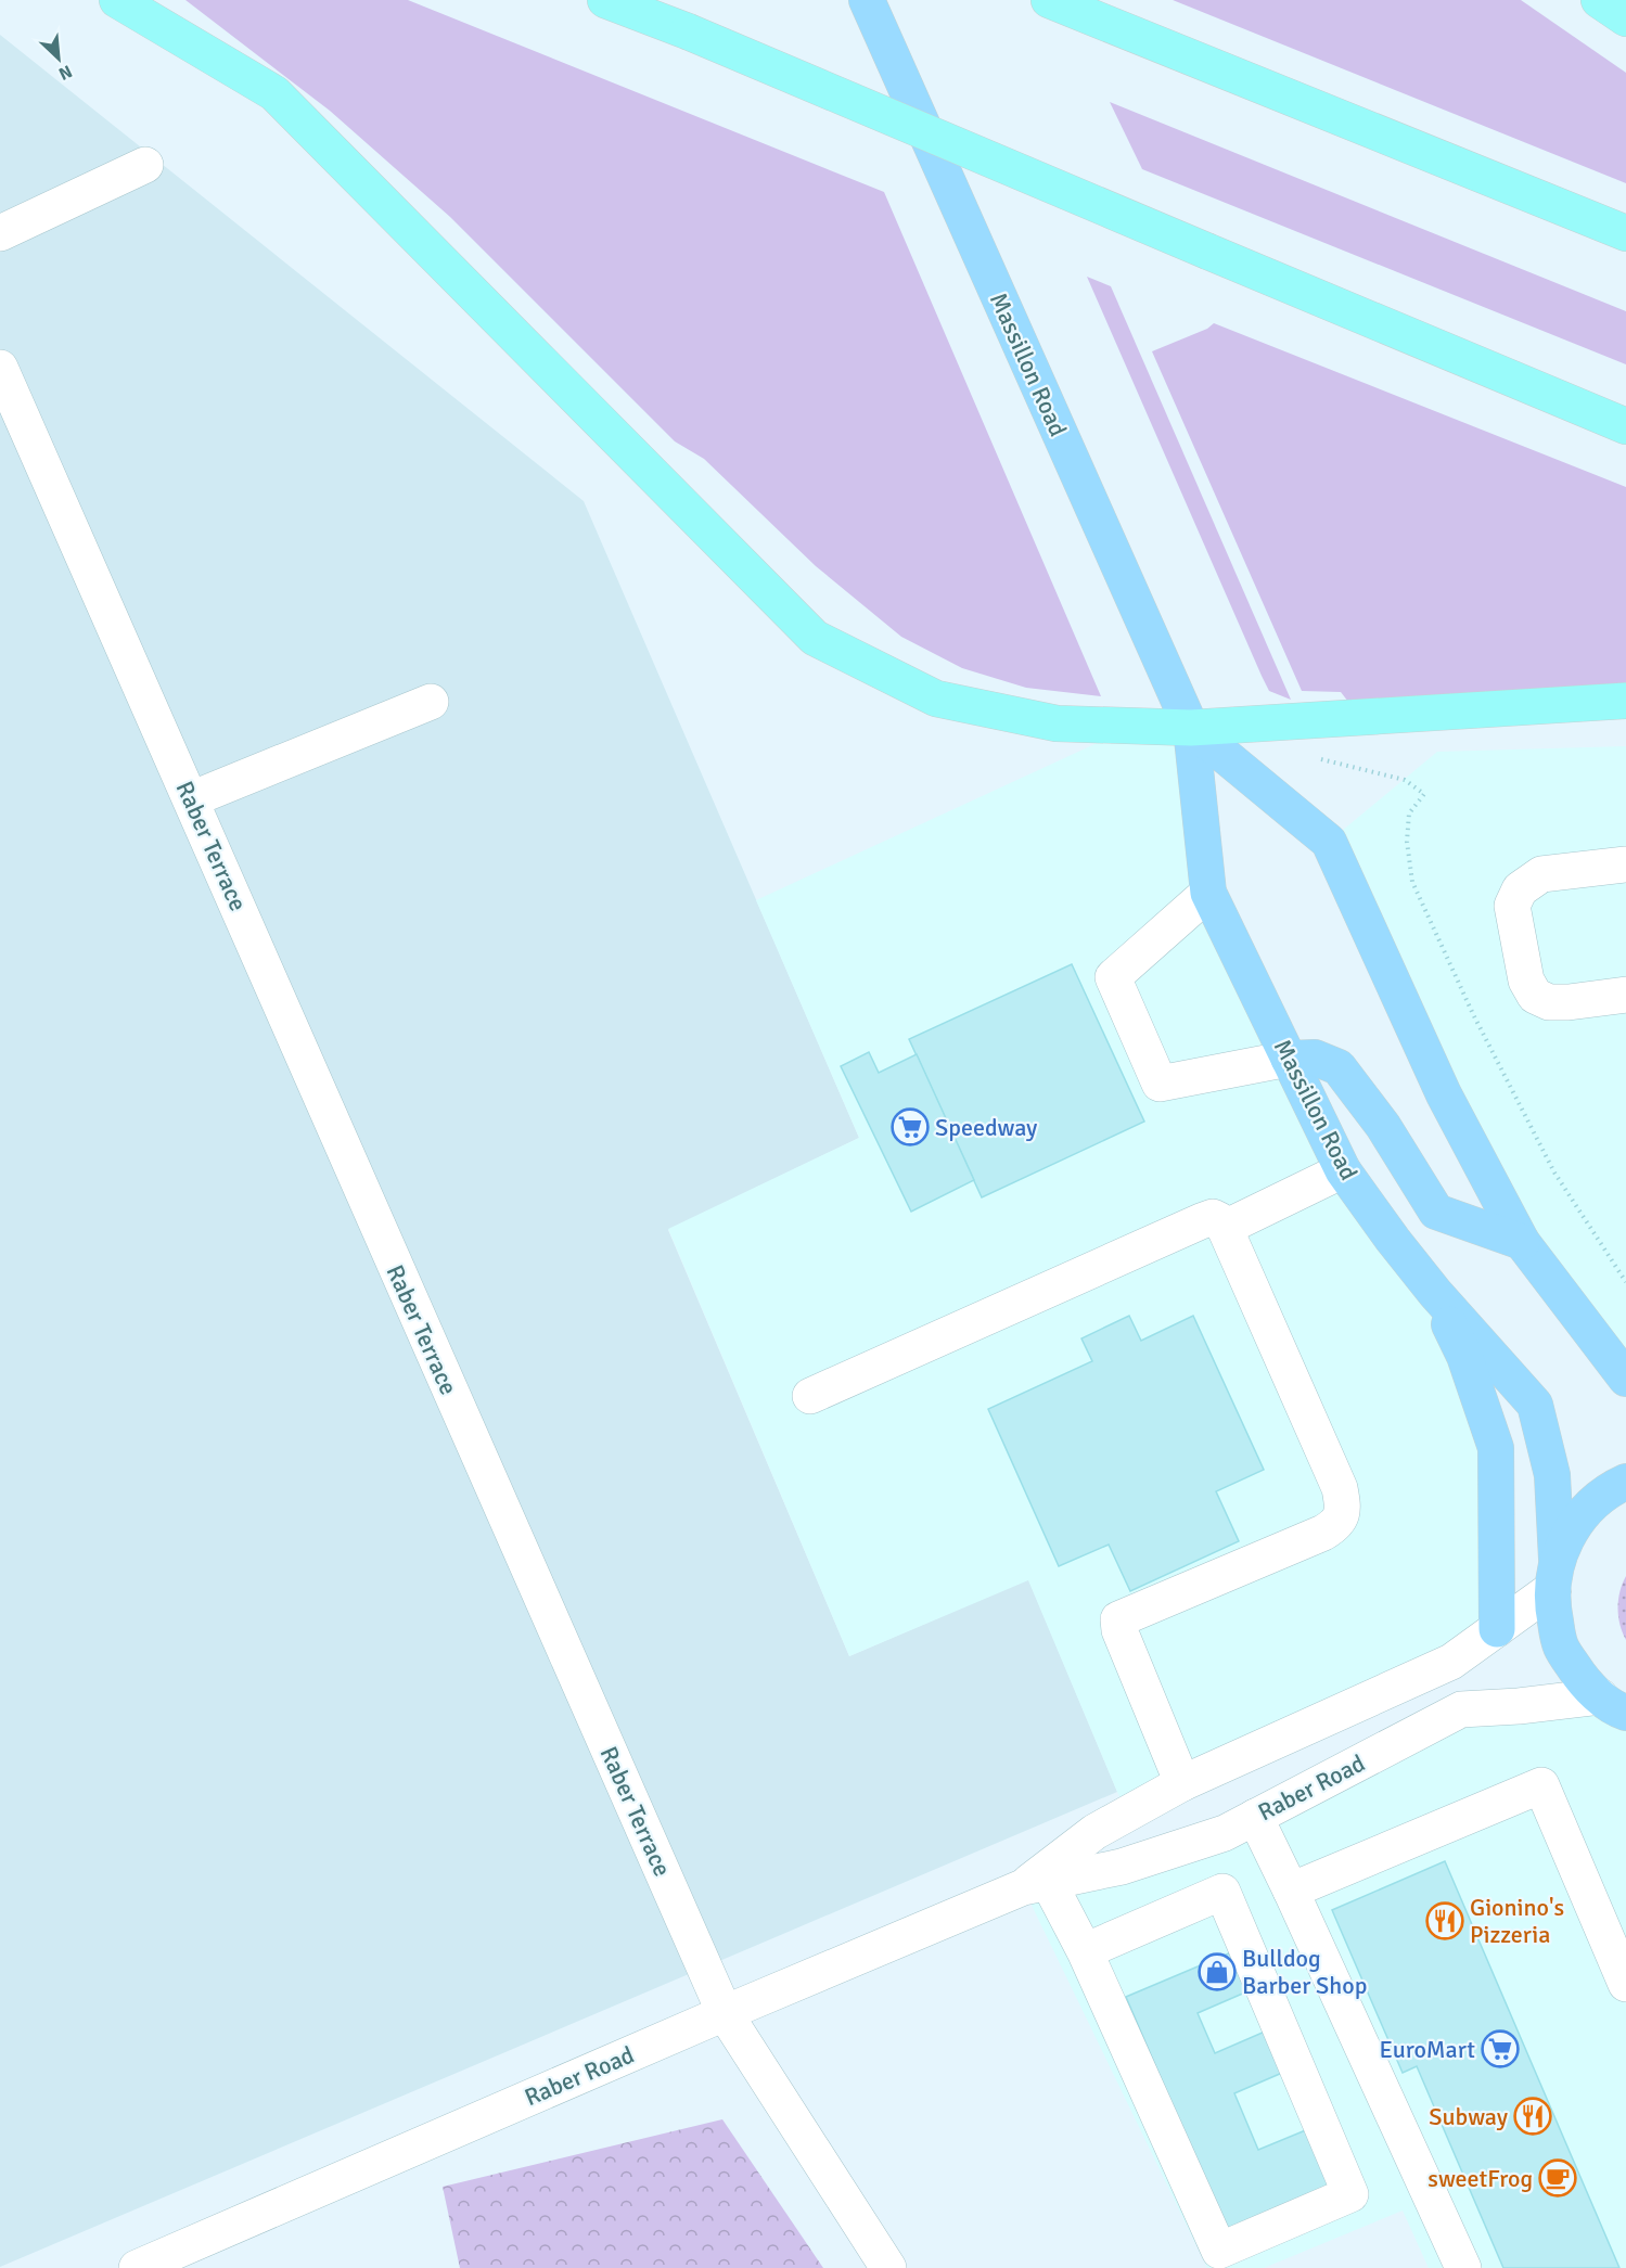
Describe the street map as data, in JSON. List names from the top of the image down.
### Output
{
  "streets": {
    "main road": ["Massillon Road"],
    "street": ["Raber Terrace", "Raber Road"]
  },
  "crossings": [
    ["Massillon Road", "Raber Road"],
    ["Raber Terrace", "Raber Road"]
  ],
  "places": {
    "supermarket": ["Speedway", "EuroMart"],
    "restaurant": ["Gionino's Pizzeria", "Subway"],
    "shop": ["Bulldog Barber Shop"],
    "cafe": ["sweetFrog"]
  },
  "north": "bottom right"
}
